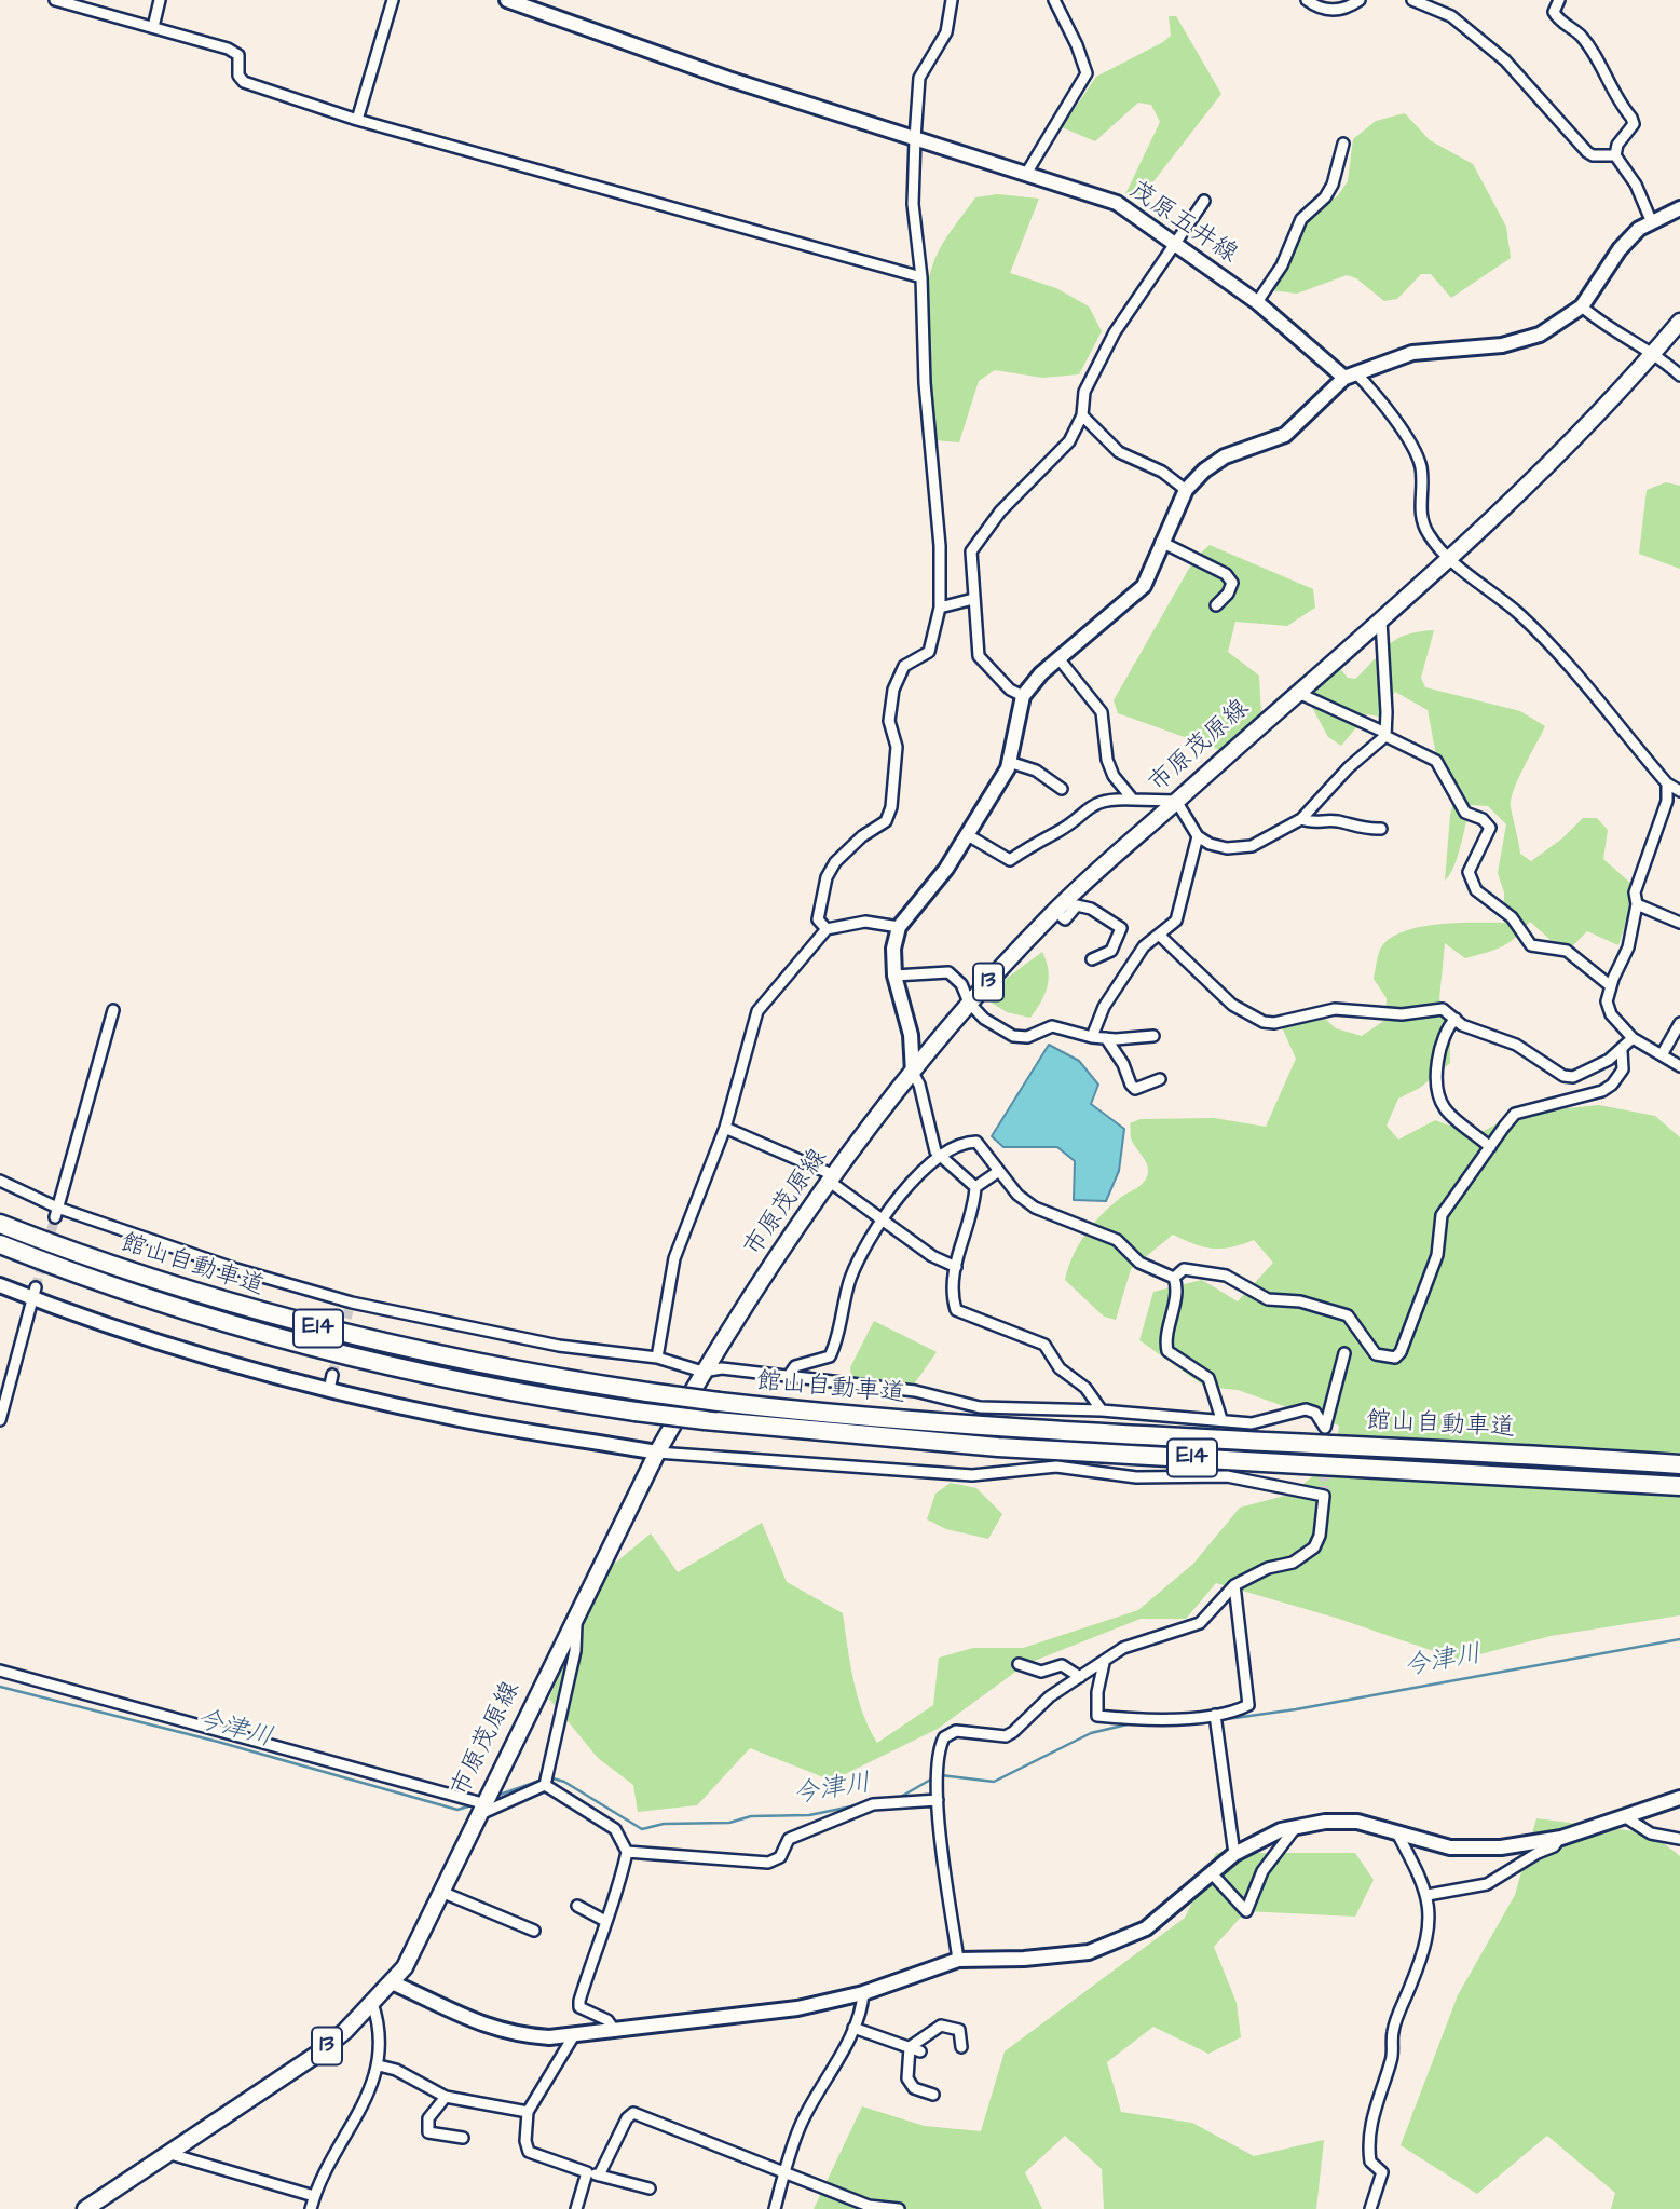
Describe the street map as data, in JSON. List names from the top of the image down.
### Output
{
  "streets": {
    "highway": ["館山自動車道", "E14"],
    "main road": ["市原茂原線", "13"],
    "street": ["茂原五井線"]
  },
  "water": ["今津川"]
}
